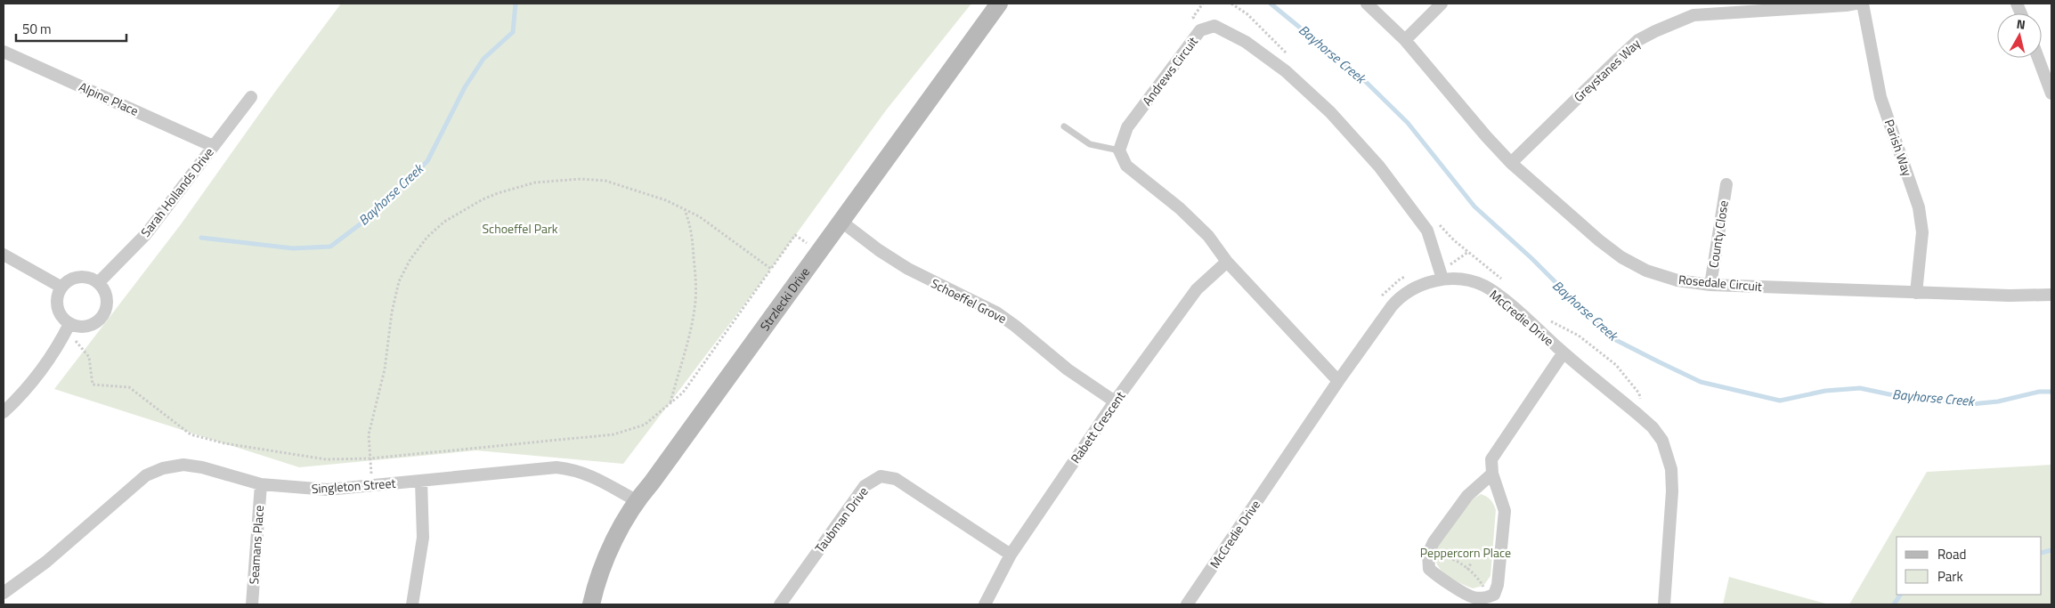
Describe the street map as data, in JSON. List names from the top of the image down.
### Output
{
  "streets": {
    "street": [
      "Greystanes Way",
      "Andrews Circuit",
      "Alpine Place",
      "Parish Way",
      "Sarah Hollands Drive",
      "County Close",
      "Rosedale Circuit",
      "Strzlecki Drive",
      "Schoeffel Grove",
      "McCredie Drive",
      "Rabett Crescent",
      "Singleton Street",
      "Taubman Drive",
      "Seamans Place"
    ]
  },
  "crossings": [
    ["Greystanes Way", "Rosedale Circuit"],
    ["Andrews Circuit", "McCredie Drive"],
    ["Alpine Place", "Sarah Hollands Drive"],
    ["Parish Way", "Rosedale Circuit"],
    ["County Close", "Rosedale Circuit"],
    ["Strzlecki Drive", "Schoeffel Grove"],
    ["Strzlecki Drive", "Singleton Street"],
    ["Schoeffel Grove", "Rabett Crescent"],
    ["Rabett Crescent", "Taubman Drive"],
    ["Singleton Street", "Seamans Place"]
  ],
  "water": ["Bayhorse Creek"],
  "parks": ["Schoeffel Park", "Peppercorn Place"],
  "legend": ["Road", "Park"],
  "scale_bar": "50 m",
  "north": "top"
}
